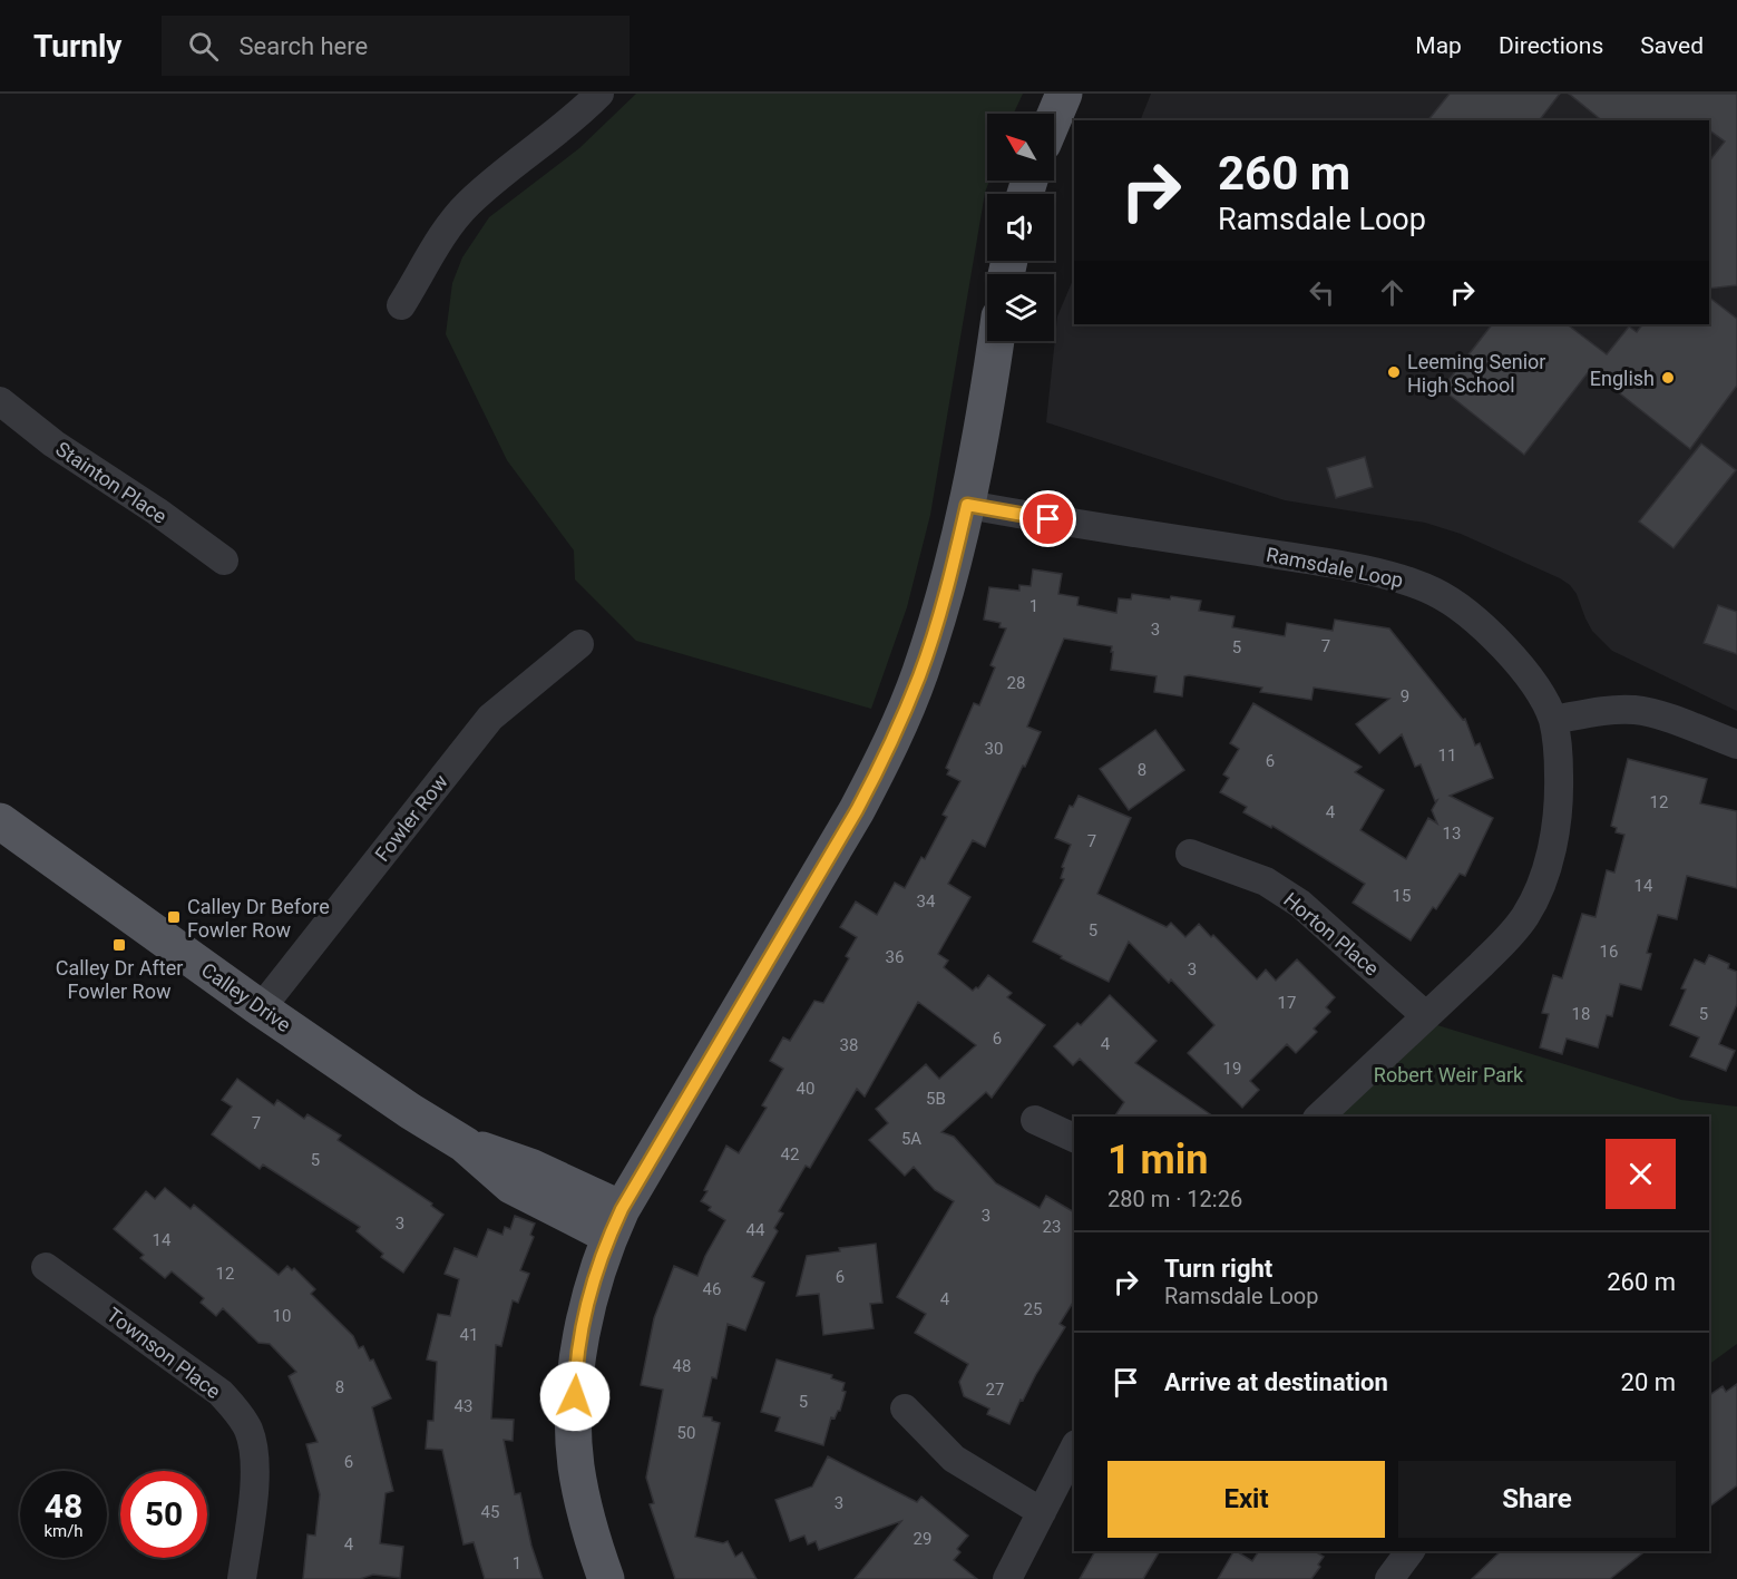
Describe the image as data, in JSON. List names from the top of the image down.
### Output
{
  "streets": {
    "main road": ["Calley Drive"],
    "street": [
      "Stainton Place",
      "Ramsdale Loop",
      "Fowler Row",
      "Horton Place",
      "Townson Place"
    ]
  },
  "crossings": [
    ["Ramsdale Loop", "Horton Place"],
    ["Fowler Row", "Calley Drive"]
  ],
  "parks": ["Robert Weir Park"],
  "places": {
    "other": ["Leeming Senior High School", "English"],
    "transit": ["Calley Dr Before Fowler Row", "Calley Dr After Fowler Row"]
  },
  "house_numbers": [
    "1",
    "3",
    "7",
    "5",
    "28",
    "9",
    "30",
    "11",
    "6",
    "8",
    "12",
    "4",
    "13",
    "7",
    "14",
    "15",
    "34",
    "5",
    "16",
    "36",
    "3",
    "17",
    "18",
    "5",
    "6",
    "4",
    "38",
    "19",
    "40",
    "5B",
    "7",
    "5A",
    "42",
    "5",
    "3",
    "3",
    "23",
    "44",
    "14",
    "12",
    "6",
    "46",
    "4",
    "25",
    "10",
    "41",
    "48",
    "8",
    "27",
    "5",
    "43",
    "50",
    "6",
    "3",
    "45",
    "29",
    "4",
    "1"
  ],
  "north": "top left",
  "page": {
    "header": "Turnly",
    "search": "Search here",
    "nav": ["Map", "Directions", "Saved"],
    "turn": ["260 m", "Ramsdale Loop"],
    "heading": ["1 min", "280 m · 12:26"],
    "list": [
      {
        "name": "Turn right",
        "note": "Ramsdale Loop",
        "value": "260 m"
      },
      {
        "name": "Arrive at destination",
        "value": "20 m"
      }
    ],
    "buttons": ["Exit", "Share"],
    "speed": "48 km/h",
    "limit": "50"
  }
}
